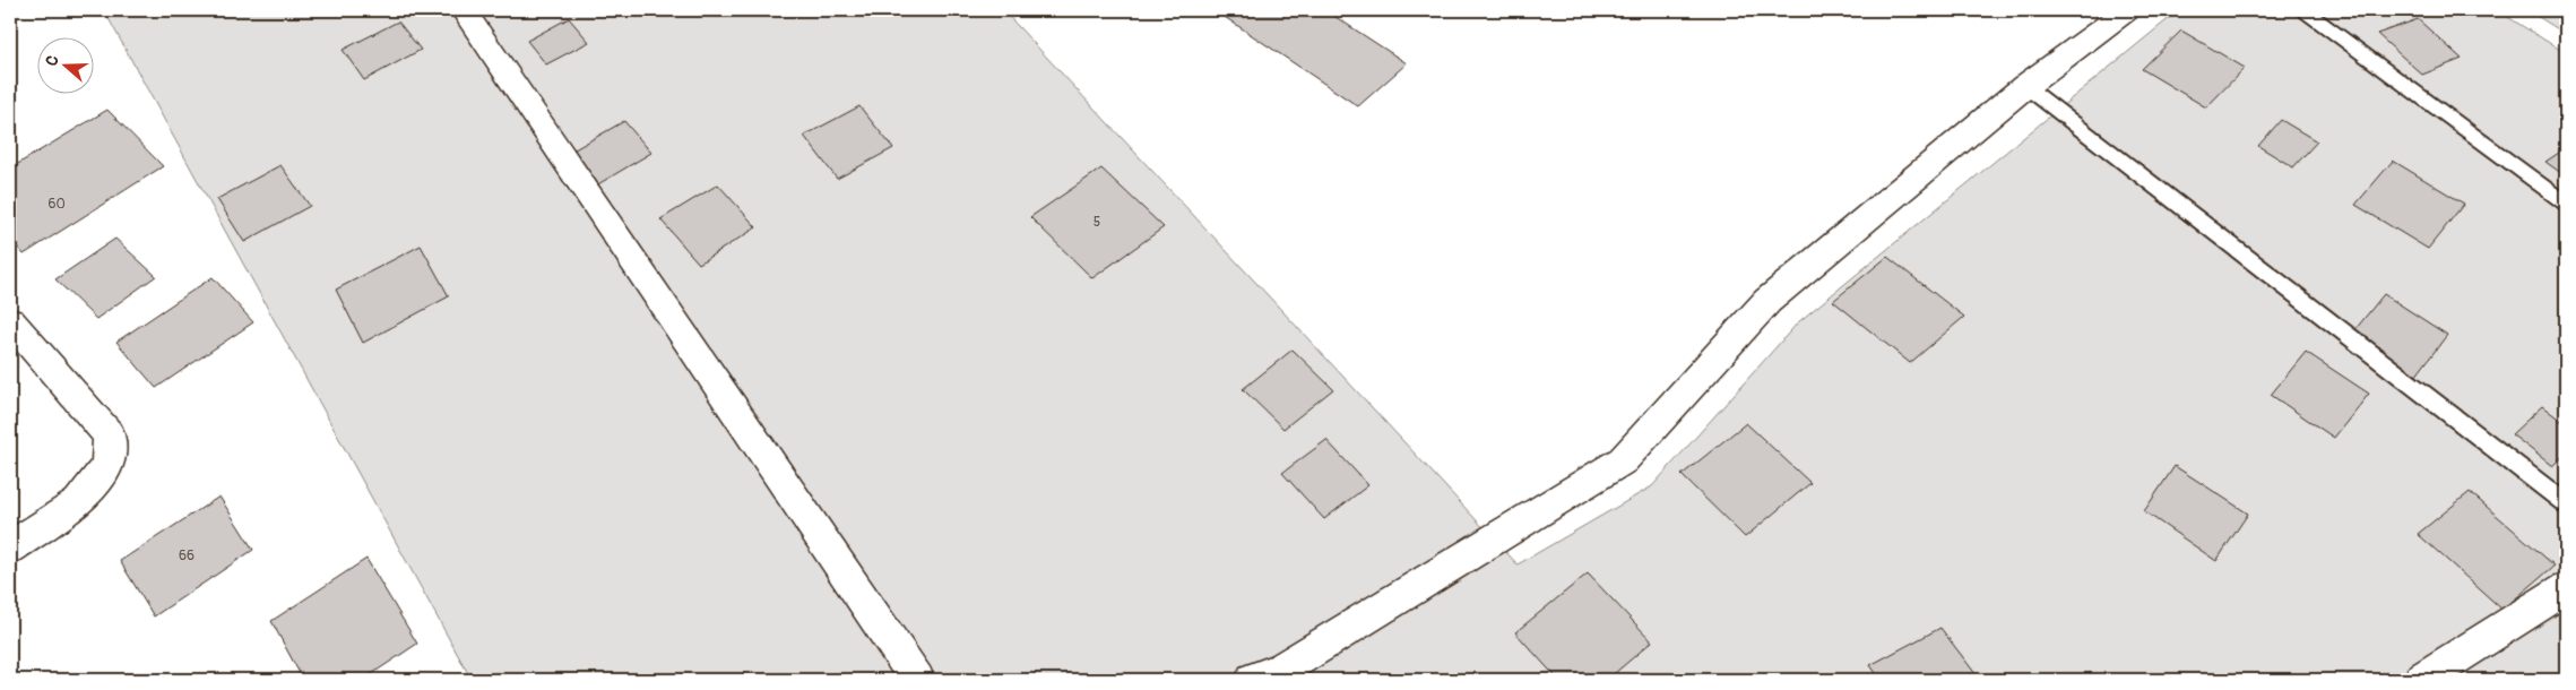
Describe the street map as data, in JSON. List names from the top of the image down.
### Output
{
  "house_numbers": ["60", "5", "66"],
  "north": "left"
}
